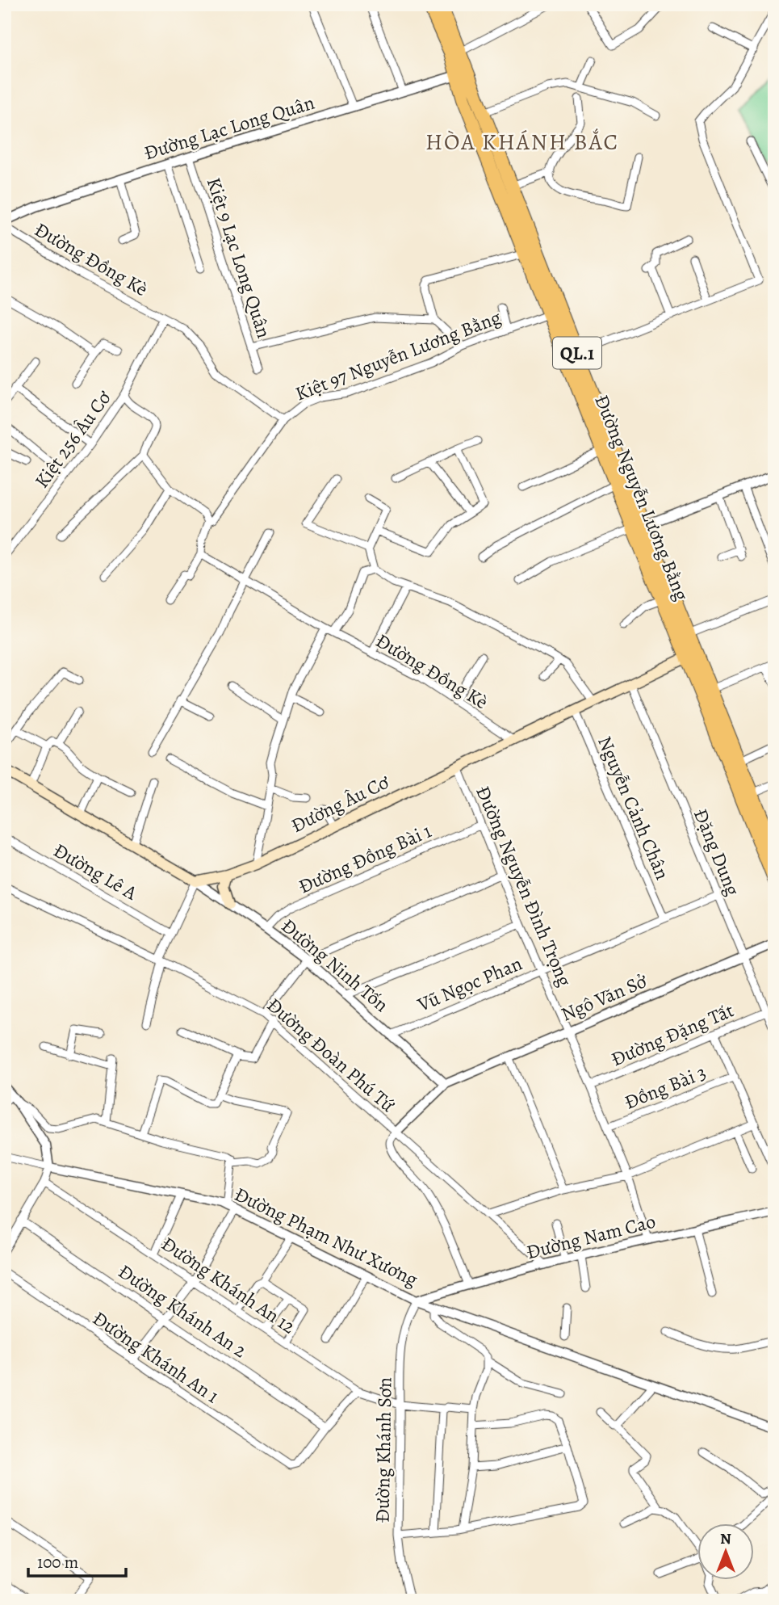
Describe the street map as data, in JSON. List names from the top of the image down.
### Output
{
  "streets": {
    "highway": ["QL.1", "Đường Nguyễn Lương Bằng"],
    "main road": ["Đường Âu Cơ"],
    "street": [
      "Đường Lạc Long Quân",
      "Kiệt 9 Lạc Long Quân",
      "Đường Đồng Kè",
      "Kiệt 97 Nguyễn Lương Bằng",
      "Kiệt 256 Âu Cơ",
      "Nguyễn Cảnh Chân",
      "Đặng Dung",
      "Đường Đồng Bài 1",
      "Đường Lê A",
      "Đường Nguyễn Đình Trọng",
      "Đường Ninh Tốn",
      "Vũ Ngọc Phan",
      "Ngô Văn Sở",
      "Đường Đặng Tất",
      "Đường Đoàn Phú Tứ",
      "Đồng Bài 3",
      "Đường Phạm Như Xương",
      "Đường Nam Cao",
      "Đường Khánh An 12",
      "Đường Khánh An 2",
      "Đường Khánh An 1",
      "Đường Khánh Sơn"
    ]
  },
  "crossings": [
    ["Đường Lạc Long Quân", "Kiệt 9 Lạc Long Quân"],
    ["Đường Lạc Long Quân", "Đường Nguyễn Lương Bằng"],
    ["Đường Đồng Kè", "Kiệt 97 Nguyễn Lương Bằng"],
    ["Đường Đồng Kè", "Kiệt 256 Âu Cơ"],
    ["Đường Đồng Kè", "Đường Âu Cơ"],
    ["QL.1", "Đường Nguyễn Lương Bằng"],
    ["QL.1", "Đường Âu Cơ"],
    ["Kiệt 97 Nguyễn Lương Bằng", "Đường Nguyễn Lương Bằng"],
    ["Đường Nguyễn Lương Bằng", "Đường Âu Cơ"],
    ["Đường Âu Cơ", "Nguyễn Cảnh Chân"],
    ["Đường Âu Cơ", "Đặng Dung"],
    ["Đường Âu Cơ", "Đường Nguyễn Đình Trọng"],
    ["Đường Âu Cơ", "Đường Ninh Tốn"],
    ["Nguyễn Cảnh Chân", "Vũ Ngọc Phan"],
    ["Đặng Dung", "Vũ Ngọc Phan"],
    ["Đặng Dung", "Ngô Văn Sở"],
    ["Đặng Dung", "Đường Đặng Tất"],
    ["Đường Đồng Bài 1", "Đường Nguyễn Đình Trọng"],
    ["Đường Đồng Bài 1", "Đường Ninh Tốn"],
    ["Đường Nguyễn Đình Trọng", "Vũ Ngọc Phan"],
    ["Đường Nguyễn Đình Trọng", "Ngô Văn Sở"],
    ["Đường Nguyễn Đình Trọng", "Đường Đặng Tất"],
    ["Đường Nguyễn Đình Trọng", "Đồng Bài 3"],
    ["Đường Nguyễn Đình Trọng", "Đường Nam Cao"],
    ["Đường Ninh Tốn", "Vũ Ngọc Phan"],
    ["Đường Ninh Tốn", "Ngô Văn Sở"],
    ["Đường Đoàn Phú Tứ", "Đường Nam Cao"],
    ["Đường Phạm Như Xương", "Đường Nam Cao"],
    ["Đường Phạm Như Xương", "Đường Khánh Sơn"],
    ["Đường Nam Cao", "Đường Khánh Sơn"],
    ["Đường Khánh An 12", "Đường Khánh Sơn"],
    ["Đường Khánh An 2", "Đường Khánh An 1"]
  ],
  "districts": ["HÒA KHÁNH BẮC"],
  "scale_bar": "100 m",
  "north": "top"
}
